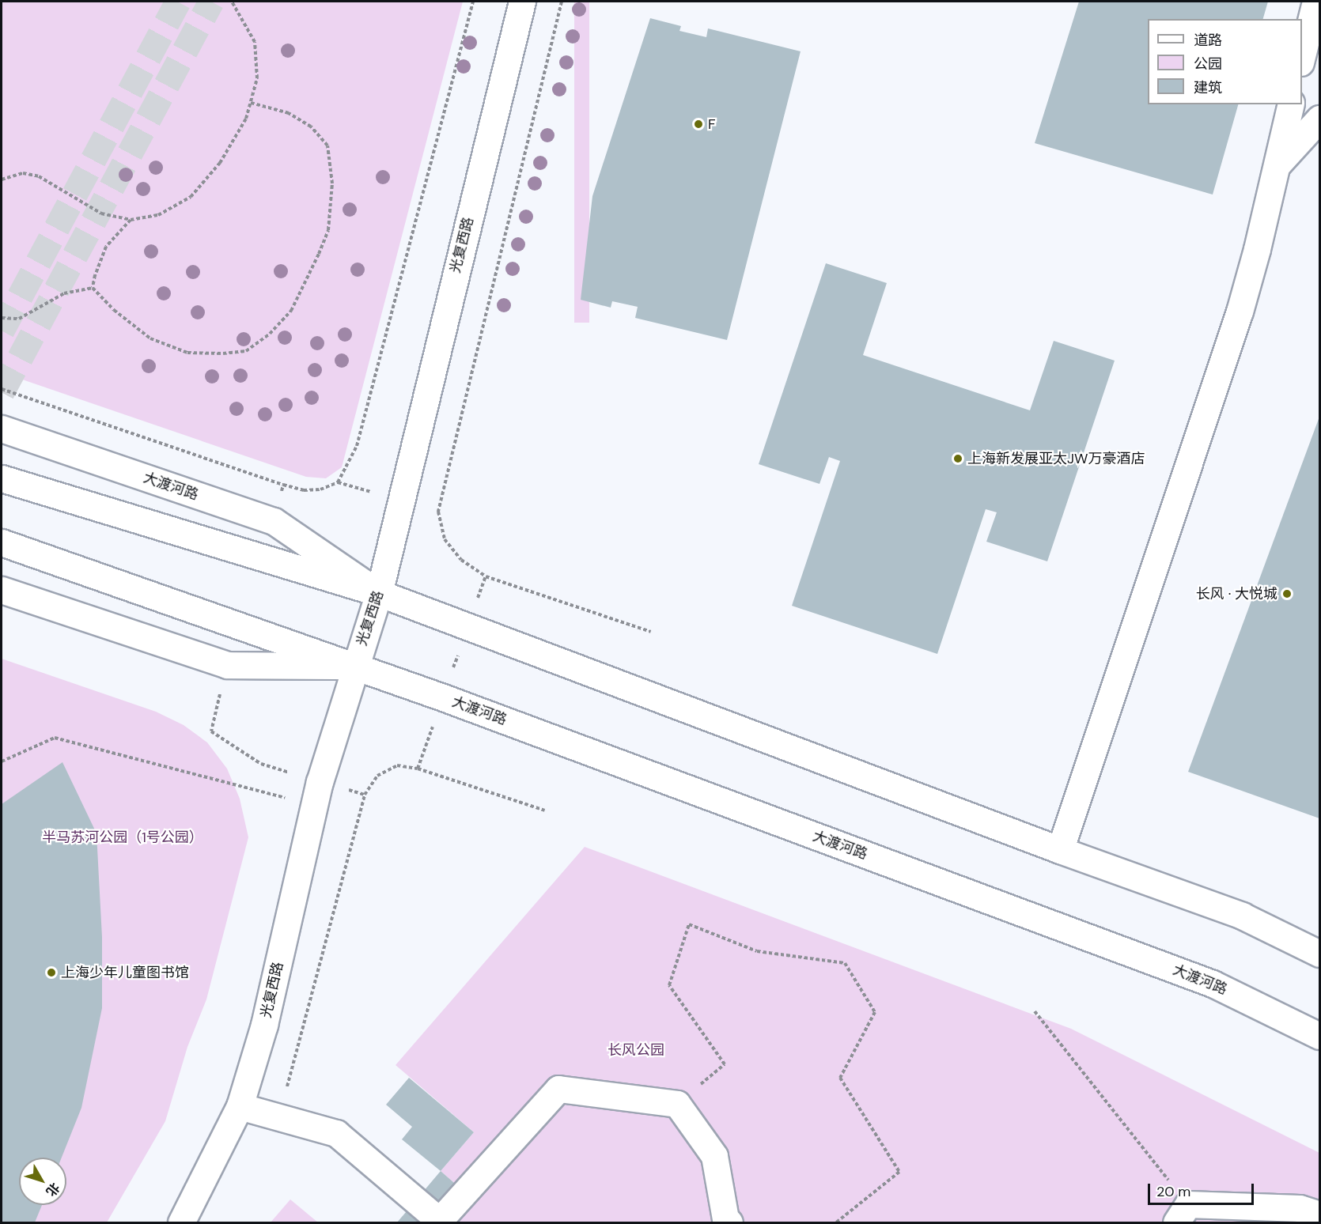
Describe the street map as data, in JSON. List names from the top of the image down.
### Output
{
  "streets": {
    "street": ["光复西路", "大渡河路"]
  },
  "crossings": [
    ["光复西路", "大渡河路"]
  ],
  "parks": ["半马苏河公园（1号公园）", "长风公园"],
  "places": [
    "F",
    "上海新发展亚太JW万豪酒店",
    "长风 · 大悦城",
    "上海少年儿童图书馆"
  ],
  "legend": ["道路", "公园", "建筑"],
  "scale_bar": "20 m",
  "north": "bottom right"
}
